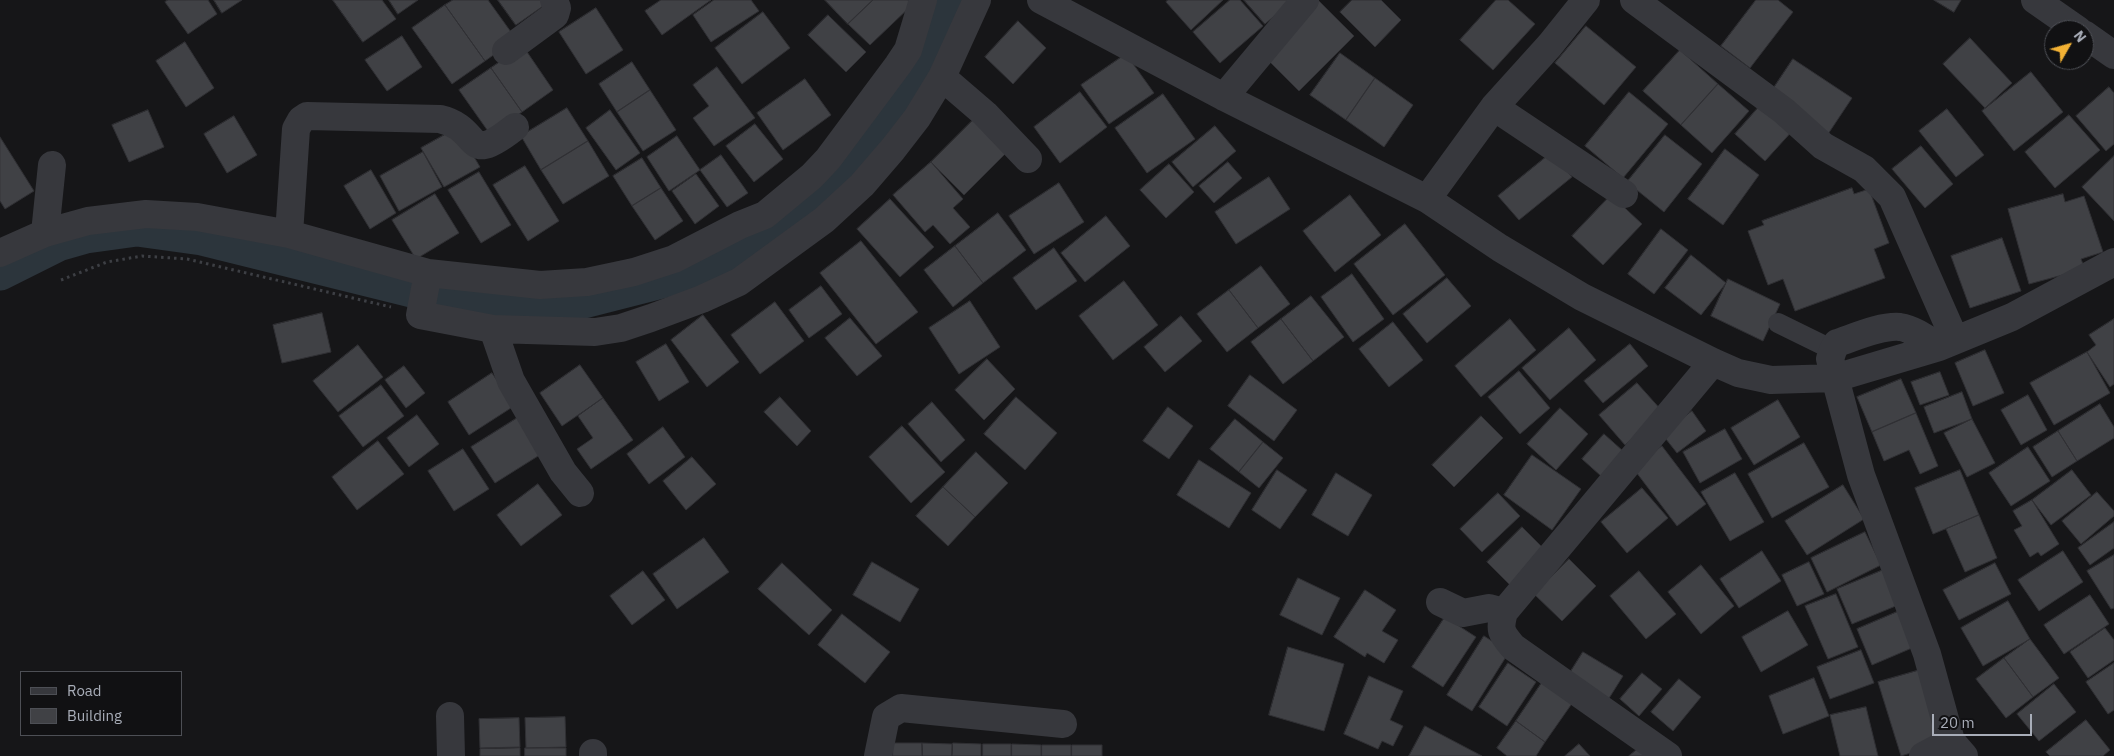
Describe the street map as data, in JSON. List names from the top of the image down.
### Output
{
  "legend": ["Road", "Building"],
  "scale_bar": "20 m",
  "north": "top right"
}
